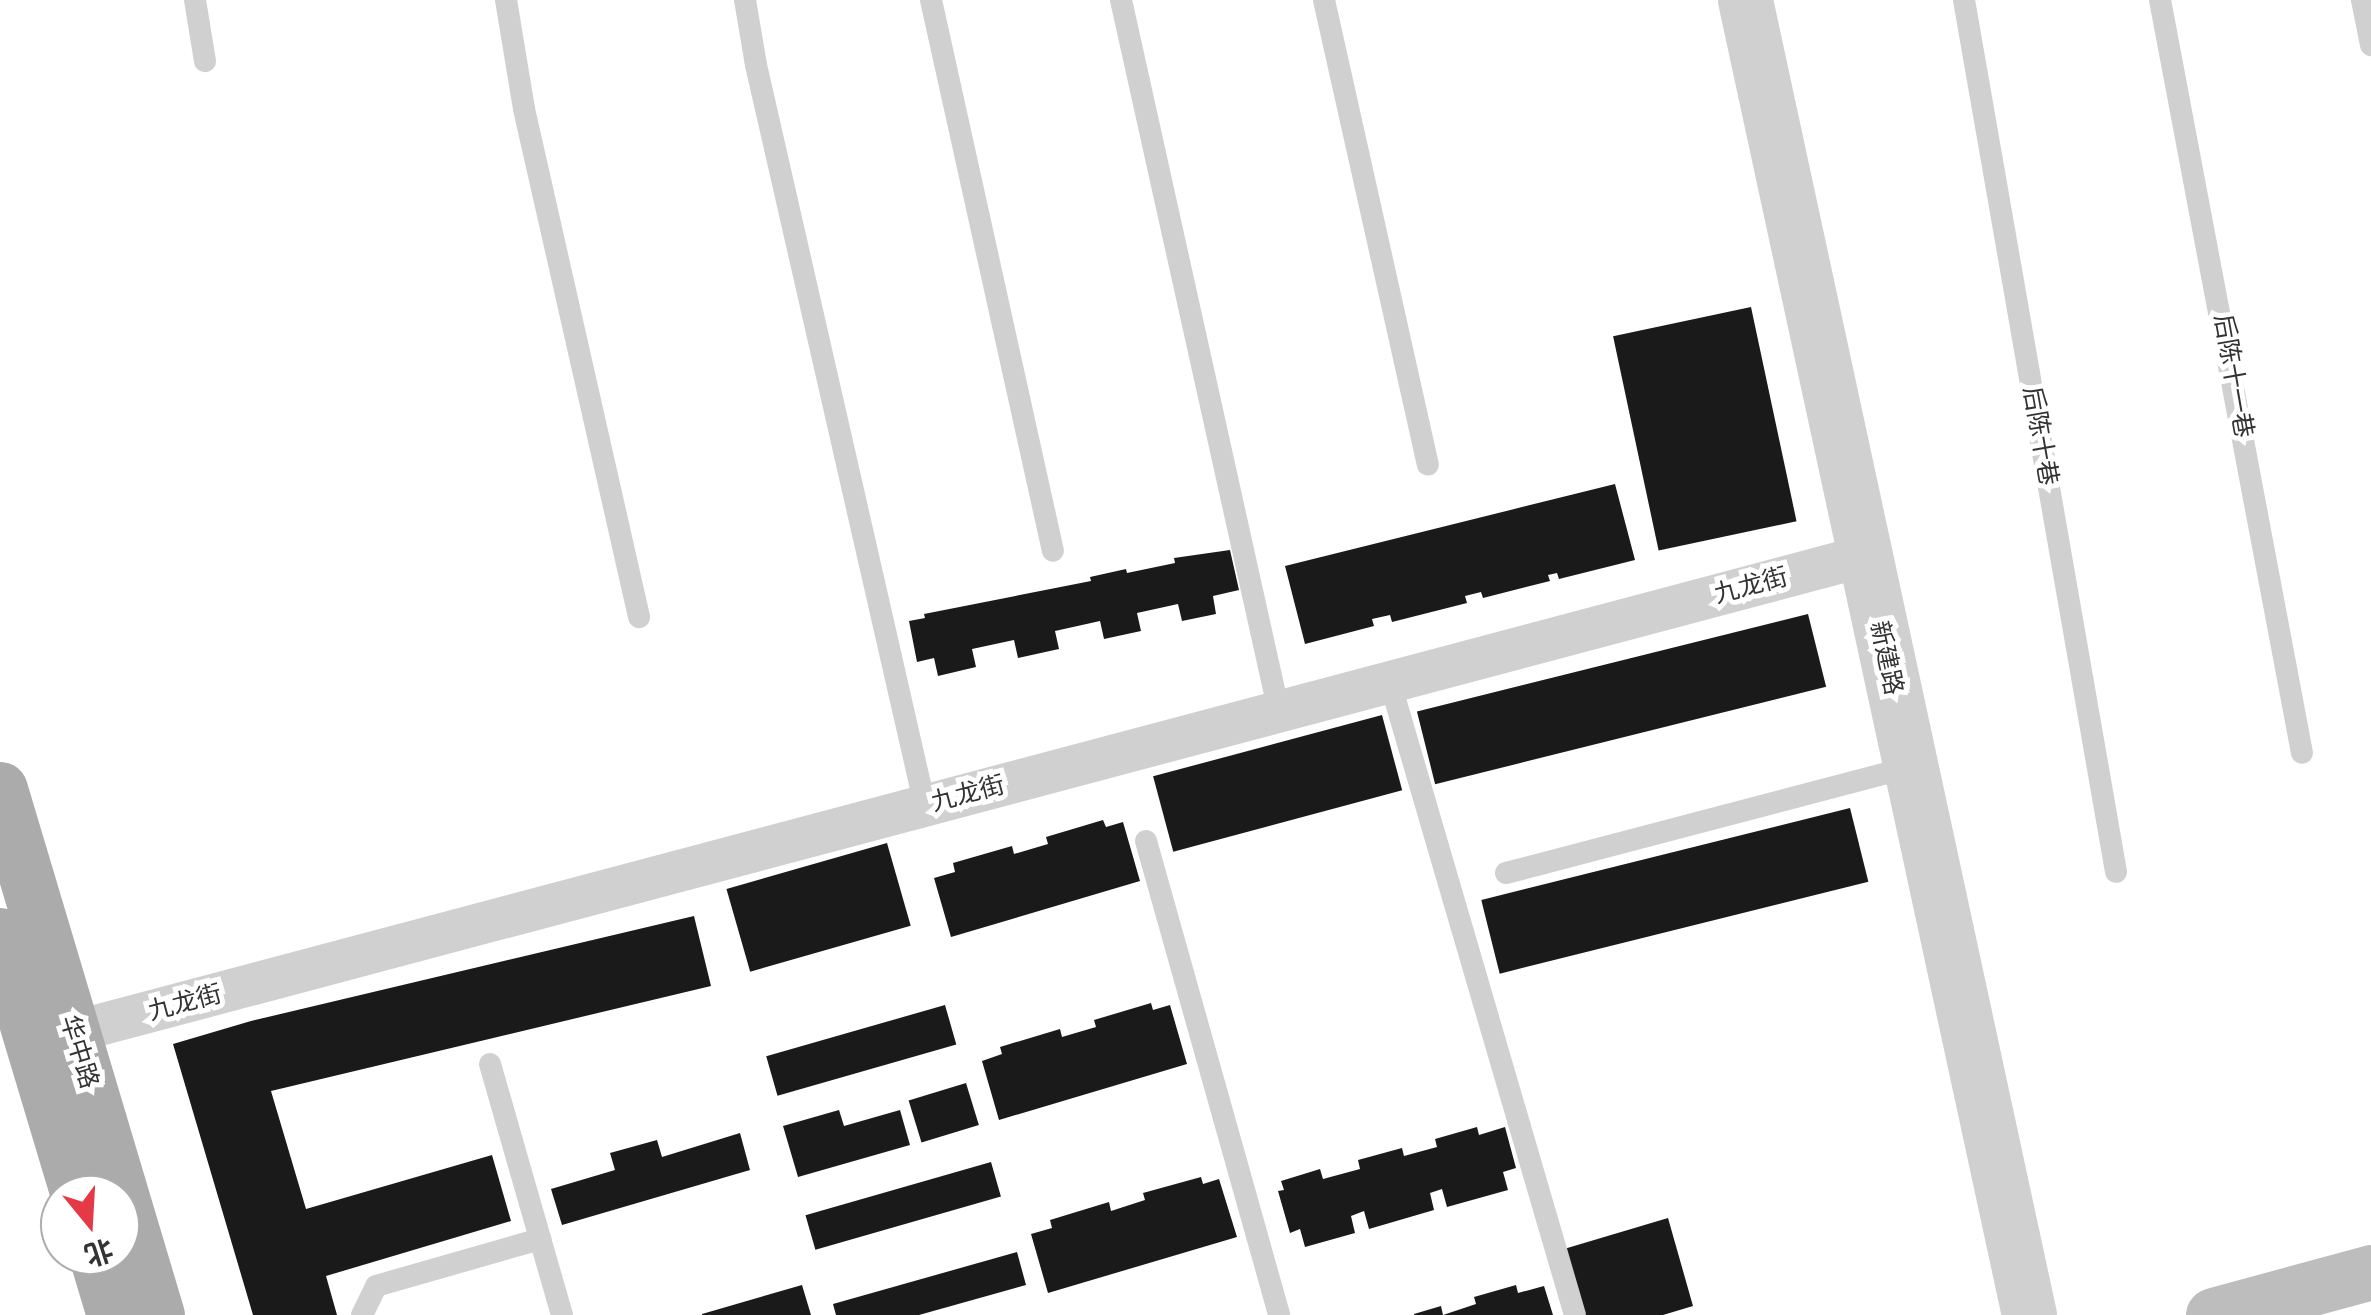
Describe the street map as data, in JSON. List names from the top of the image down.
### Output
{
  "streets": {
    "main road": ["华中路"],
    "street": ["九龙街", "新建路"],
    "lane": ["后陈十一巷", "后陈十巷"]
  },
  "crossings": [
    ["九龙街", "新建路"],
    ["九龙街", "华中路"]
  ],
  "north": "bottom"
}
